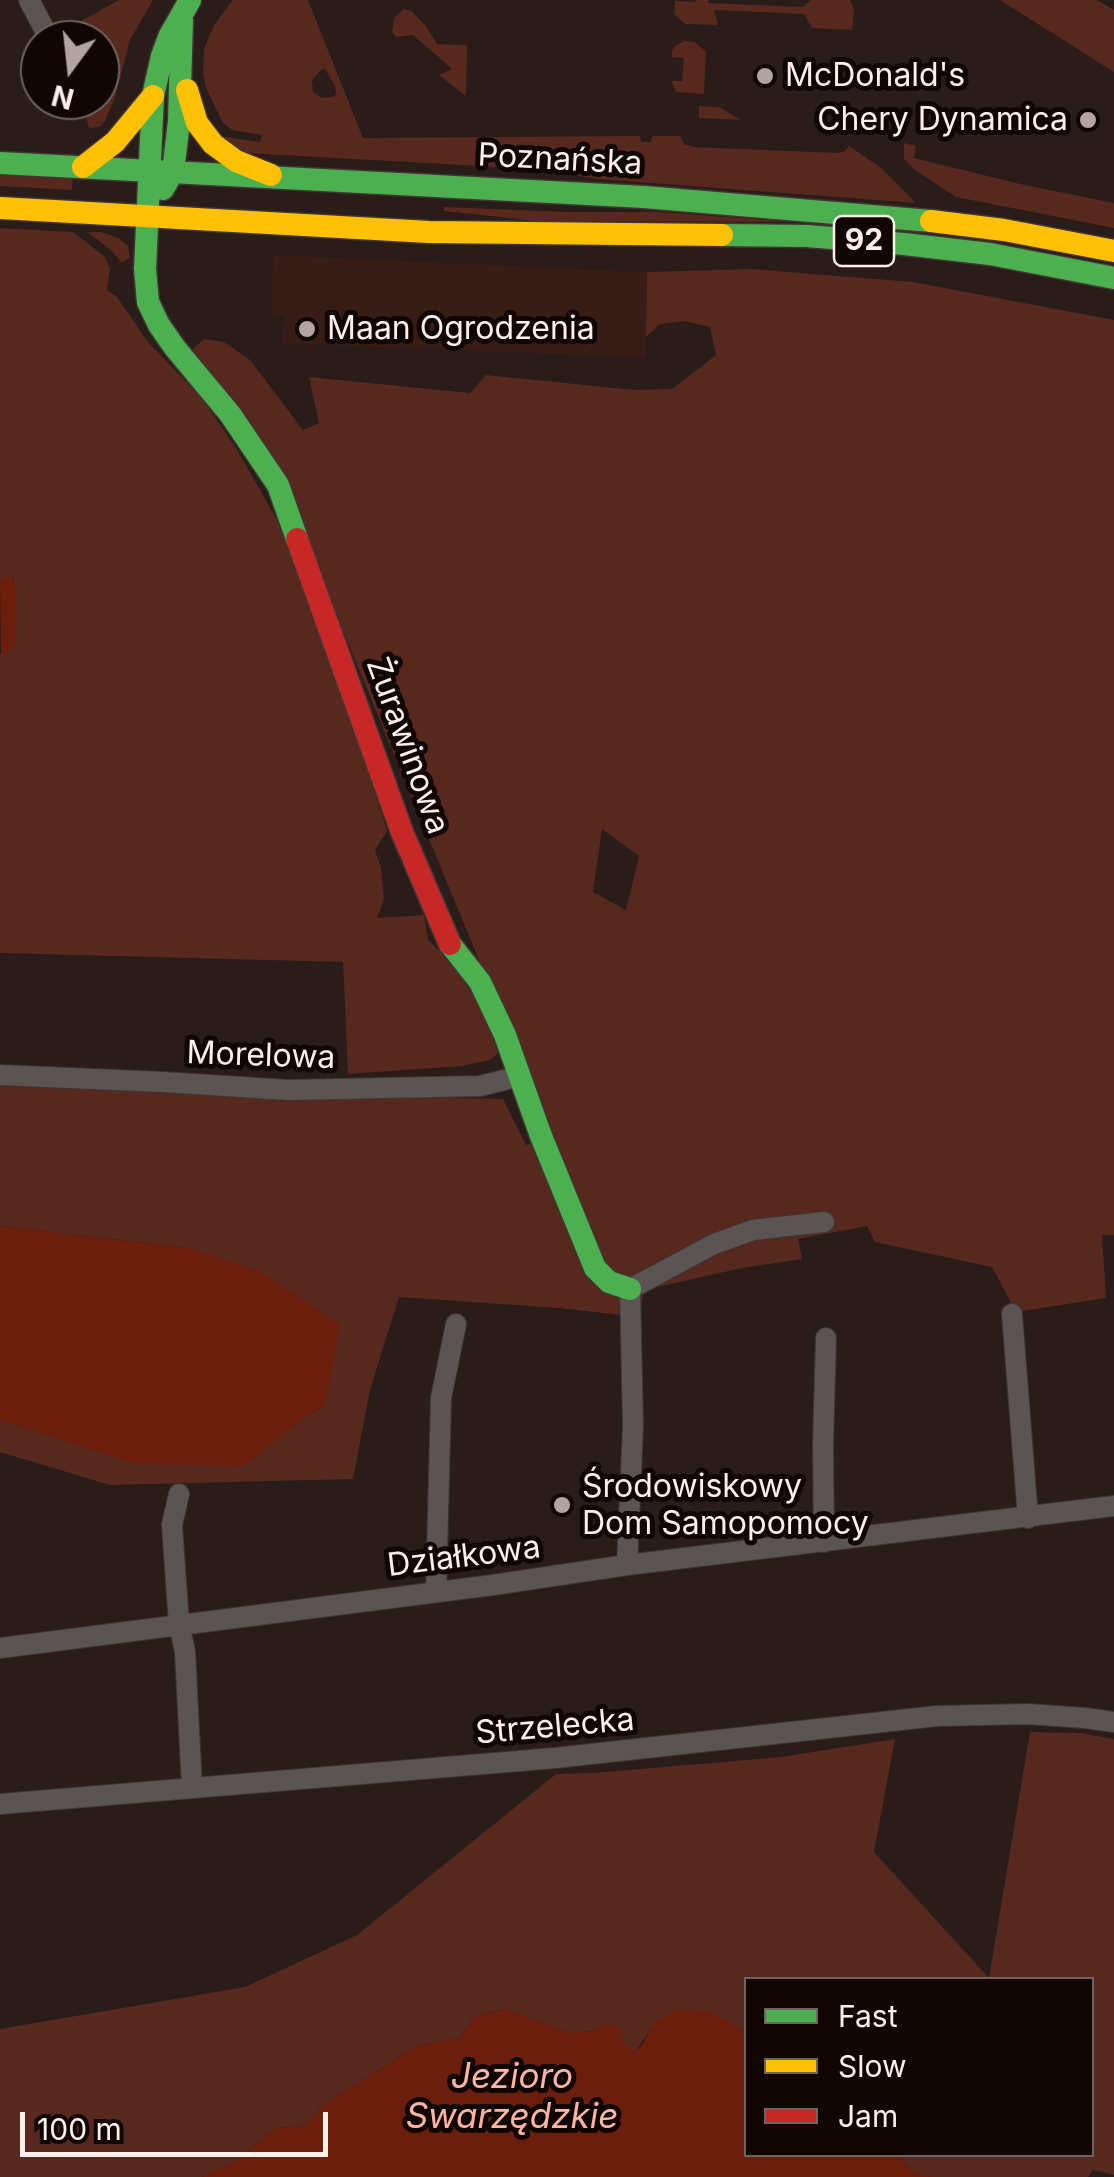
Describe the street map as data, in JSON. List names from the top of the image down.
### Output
{
  "streets": {
    "main road": ["Poznańska", "92", "Żurawinowa"],
    "street": ["Morelowa", "Działkowa", "Strzelecka"]
  },
  "crossings": [
    ["92", "Żurawinowa"],
    ["Żurawinowa", "Morelowa"]
  ],
  "water": ["Jezioro Swarzędzkie"],
  "places": [
    "McDonald's",
    "Chery Dynamica",
    "Maan Ogrodzenia",
    "Środowiskowy Dom Samopomocy"
  ],
  "legend": ["Fast", "Slow", "Jam"],
  "scale_bar": "100 m",
  "north": "bottom"
}
